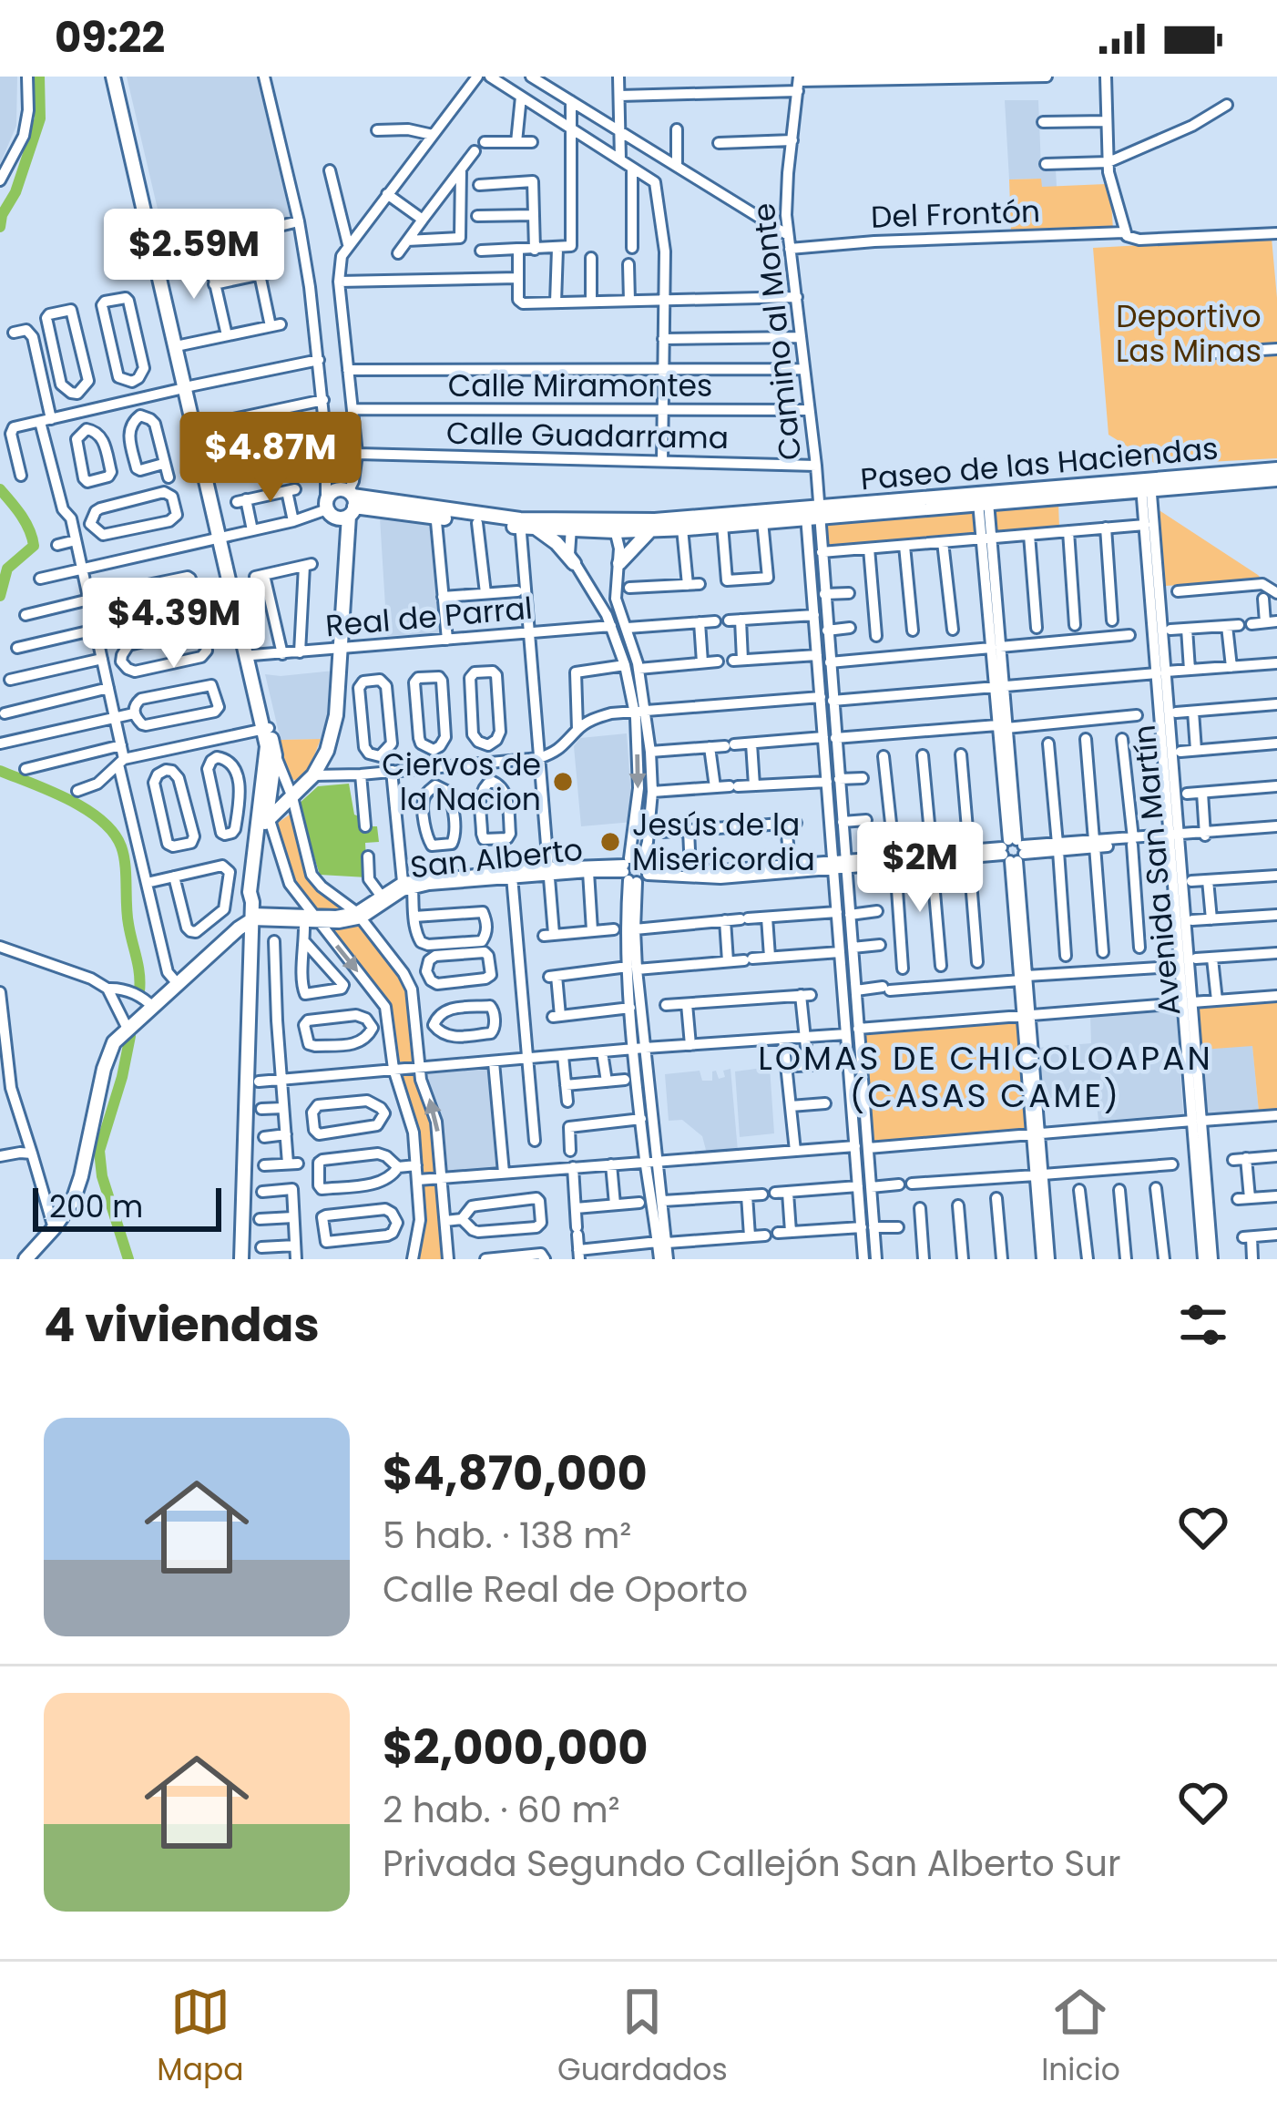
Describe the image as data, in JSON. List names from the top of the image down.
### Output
{
  "streets": {
    "main road": ["Paseo de las Haciendas"],
    "street": [
      "Del Frontón",
      "Camino al Monte",
      "Calle Miramontes",
      "Calle Guadarrama",
      "Real de Parral",
      "San Alberto",
      "Avenida San Martín"
    ]
  },
  "crossings": [
    ["Del Frontón", "Camino al Monte"],
    ["Camino al Monte", "Calle Miramontes"],
    ["Camino al Monte", "Calle Guadarrama"],
    ["Camino al Monte", "Paseo de las Haciendas"],
    ["Paseo de las Haciendas", "Avenida San Martín"]
  ],
  "districts": ["LOMAS DE CHICOLOAPAN (CASAS CAME)"],
  "parks": ["Deportivo Las Minas"],
  "places": ["Ciervos de la Nacion", "Jesús de la Misericordia"],
  "scale_bar": "200 m",
  "page": {
    "status": "09:22",
    "price": [
      "$2.59M",
      "$4.87M",
      "$4.39M",
      "$2M"
    ],
    "scale": "200 m",
    "heading": "4 viviendas",
    "list": [
      {
        "name": "$4,870,000",
        "note": "5 hab. · 138 m² · Calle Real de Oporto"
      },
      {
        "name": "$2,000,000",
        "note": "2 hab. · 60 m² · Privada Segundo Callejón San Alberto Sur"
      }
    ],
    "tabs": ["Mapa", "Guardados", "Inicio"]
  }
}
